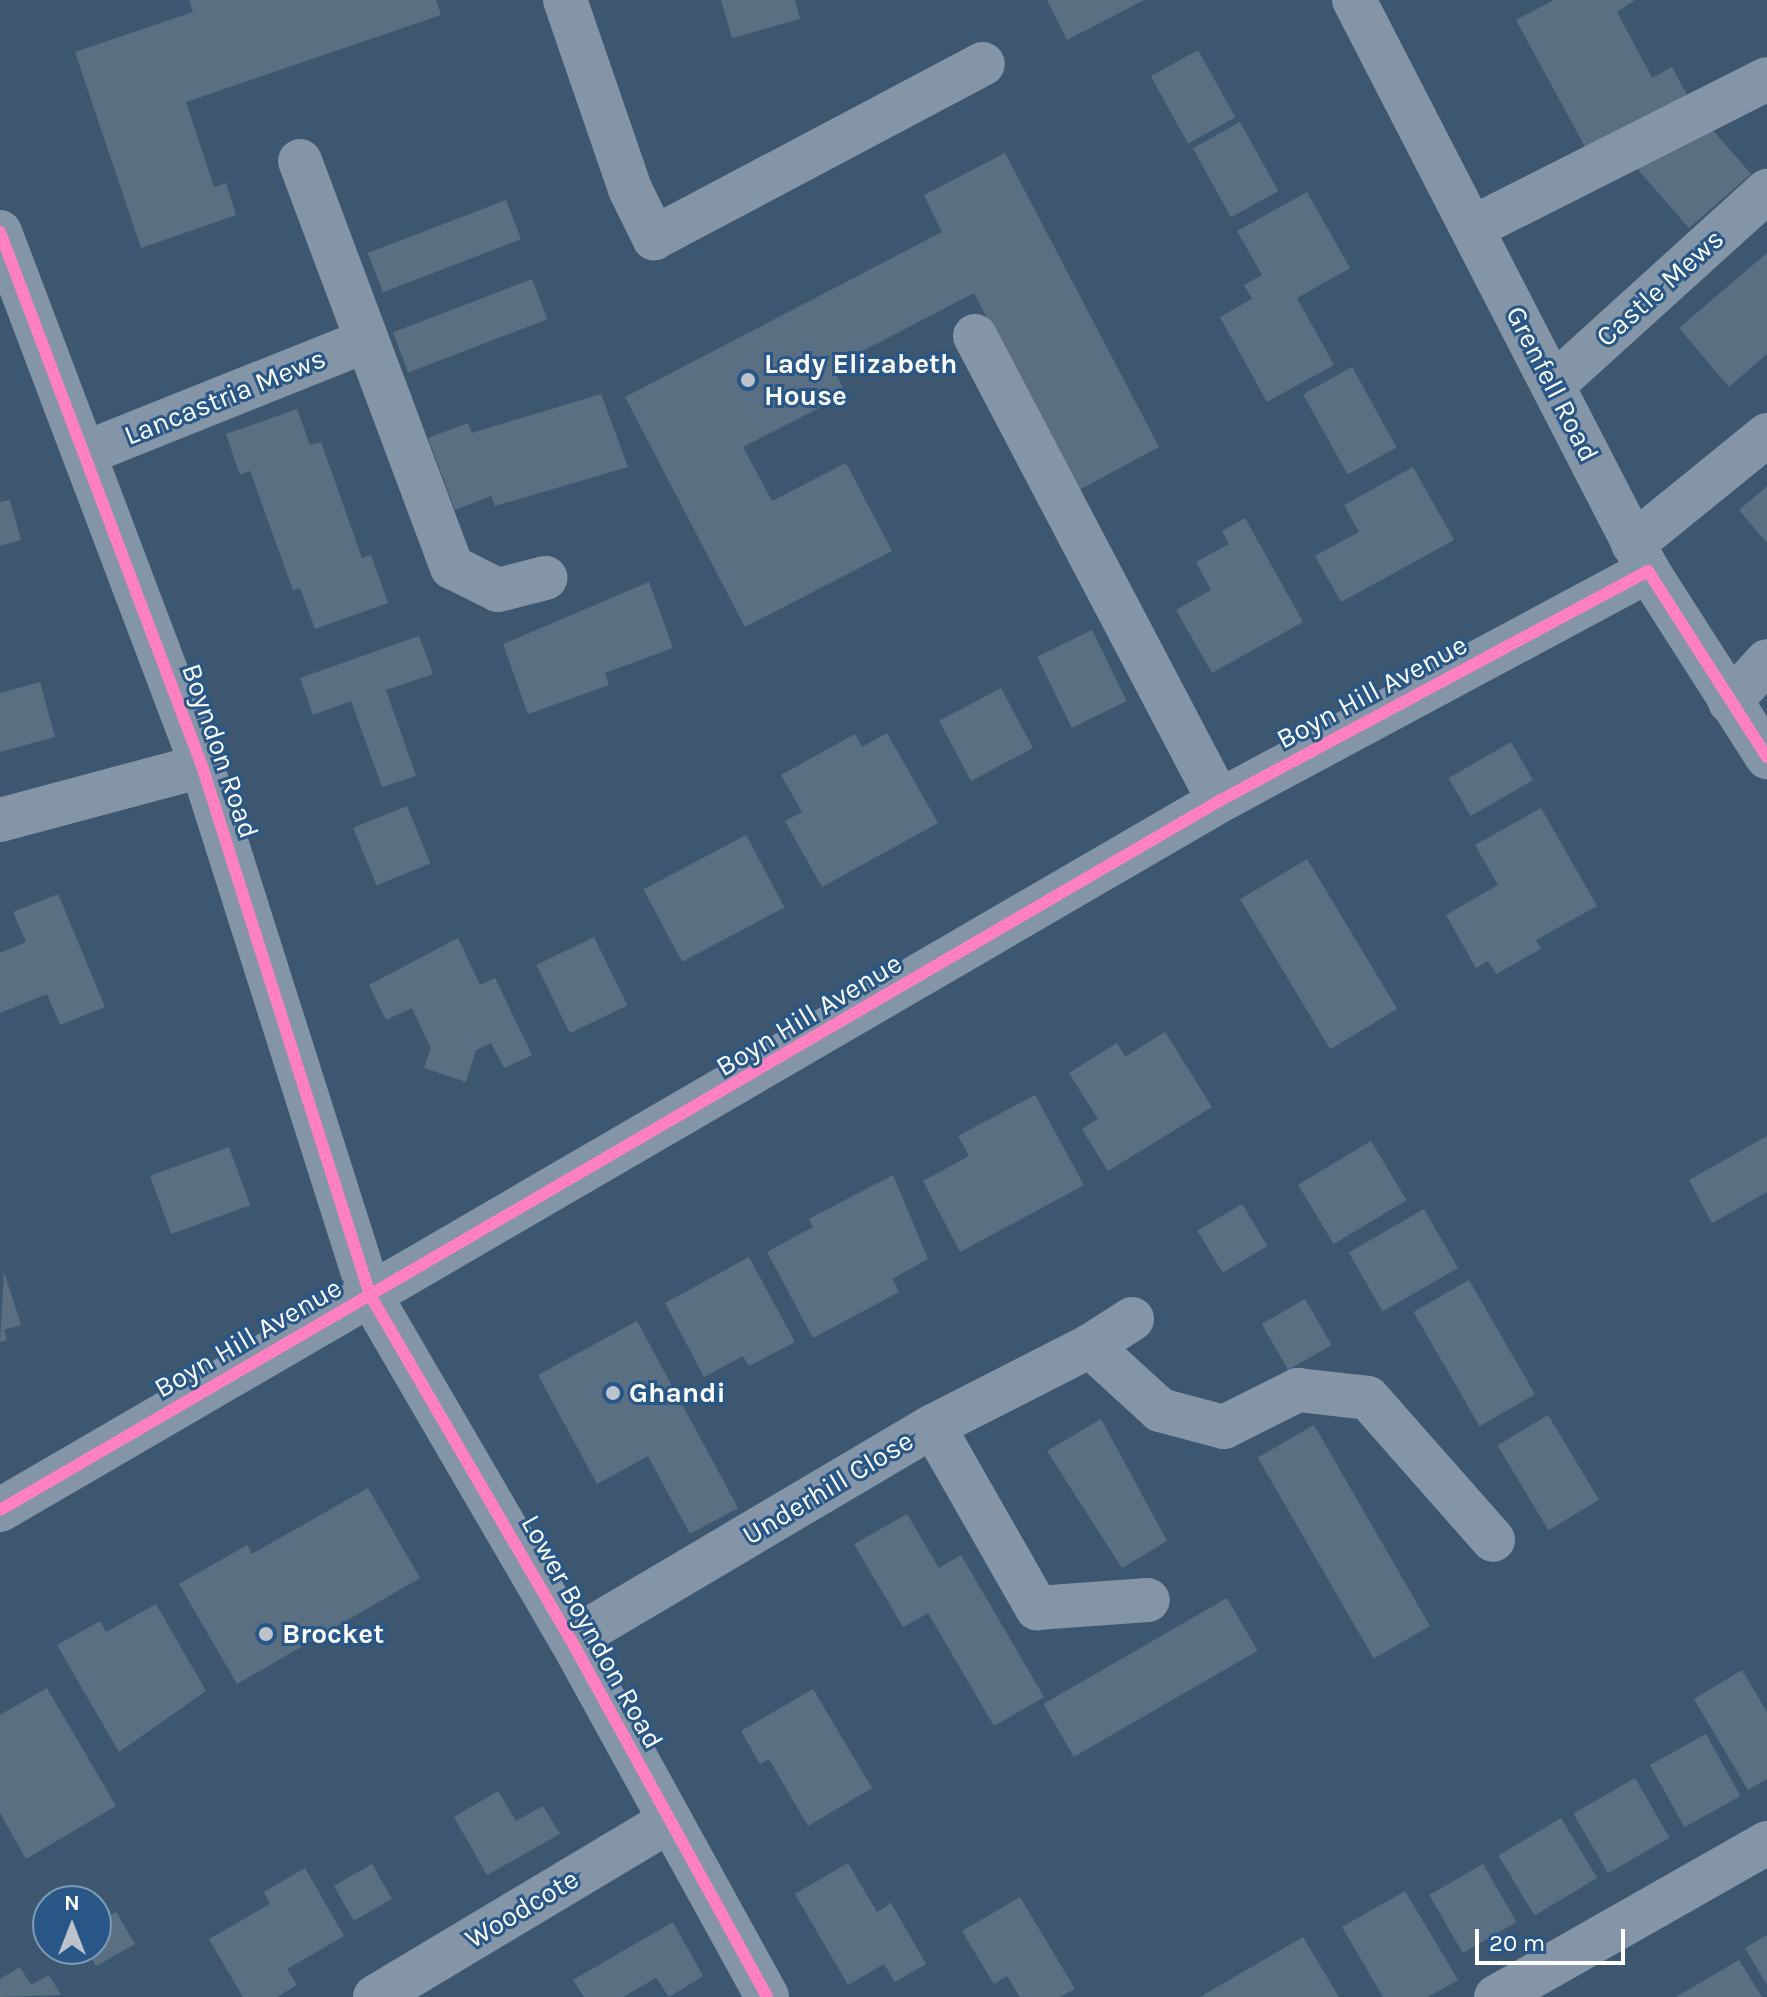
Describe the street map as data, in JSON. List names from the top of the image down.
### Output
{
  "streets": {
    "street": [
      "Castle Mews",
      "Grenfell Road",
      "Lancastria Mews",
      "Boyn Hill Avenue",
      "Boyndon Road",
      "Underhill Close",
      "Lower Boyndon Road",
      "Woodcote"
    ]
  },
  "crossings": [
    ["Castle Mews", "Grenfell Road"],
    ["Grenfell Road", "Boyn Hill Avenue"],
    ["Lancastria Mews", "Boyndon Road"],
    ["Boyn Hill Avenue", "Boyndon Road"],
    ["Boyn Hill Avenue", "Lower Boyndon Road"],
    ["Boyndon Road", "Lower Boyndon Road"],
    ["Underhill Close", "Lower Boyndon Road"],
    ["Lower Boyndon Road", "Woodcote"]
  ],
  "places": ["Lady Elizabeth House", "Ghandi", "Brocket"],
  "scale_bar": "20 m",
  "north": "top"
}
